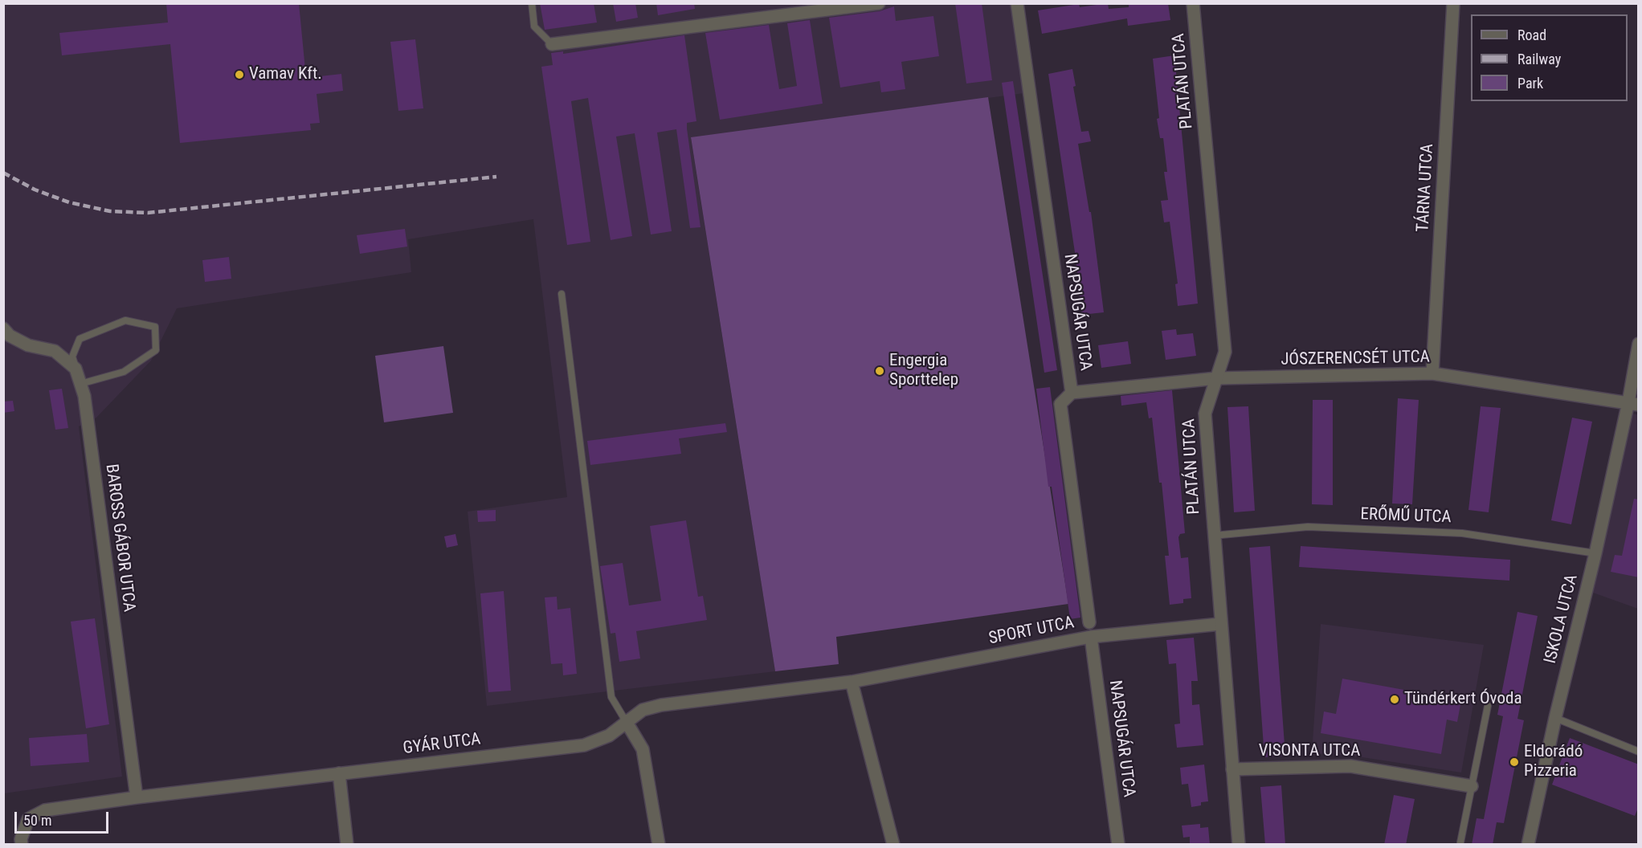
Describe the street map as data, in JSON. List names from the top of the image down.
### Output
{
  "streets": {
    "street": [
      "PLATÁN UTCA",
      "TÁRNA UTCA",
      "NAPSUGÁR UTCA",
      "JÓSZERENCSÉT UTCA",
      "BAROSS GÁBOR UTCA",
      "ISKOLA UTCA",
      "SPORT UTCA",
      "GYÁR UTCA",
      "VISONTA UTCA"
    ],
    "lane": ["ERŐMŰ UTCA"]
  },
  "crossings": [
    ["PLATÁN UTCA", "JÓSZERENCSÉT UTCA"],
    ["PLATÁN UTCA", "ERŐMŰ UTCA"],
    ["PLATÁN UTCA", "SPORT UTCA"],
    ["PLATÁN UTCA", "VISONTA UTCA"],
    ["TÁRNA UTCA", "JÓSZERENCSÉT UTCA"],
    ["NAPSUGÁR UTCA", "JÓSZERENCSÉT UTCA"],
    ["NAPSUGÁR UTCA", "SPORT UTCA"],
    ["JÓSZERENCSÉT UTCA", "ISKOLA UTCA"],
    ["ERŐMŰ UTCA", "ISKOLA UTCA"],
    ["BAROSS GÁBOR UTCA", "GYÁR UTCA"],
    ["SPORT UTCA", "GYÁR UTCA"]
  ],
  "places": [
    "Vamav Kft.",
    "Engergia Sporttelep",
    "Tündérkert Óvoda",
    "Eldorádó Pizzeria"
  ],
  "legend": ["Road", "Railway", "Park"],
  "scale_bar": "50 m"
}
